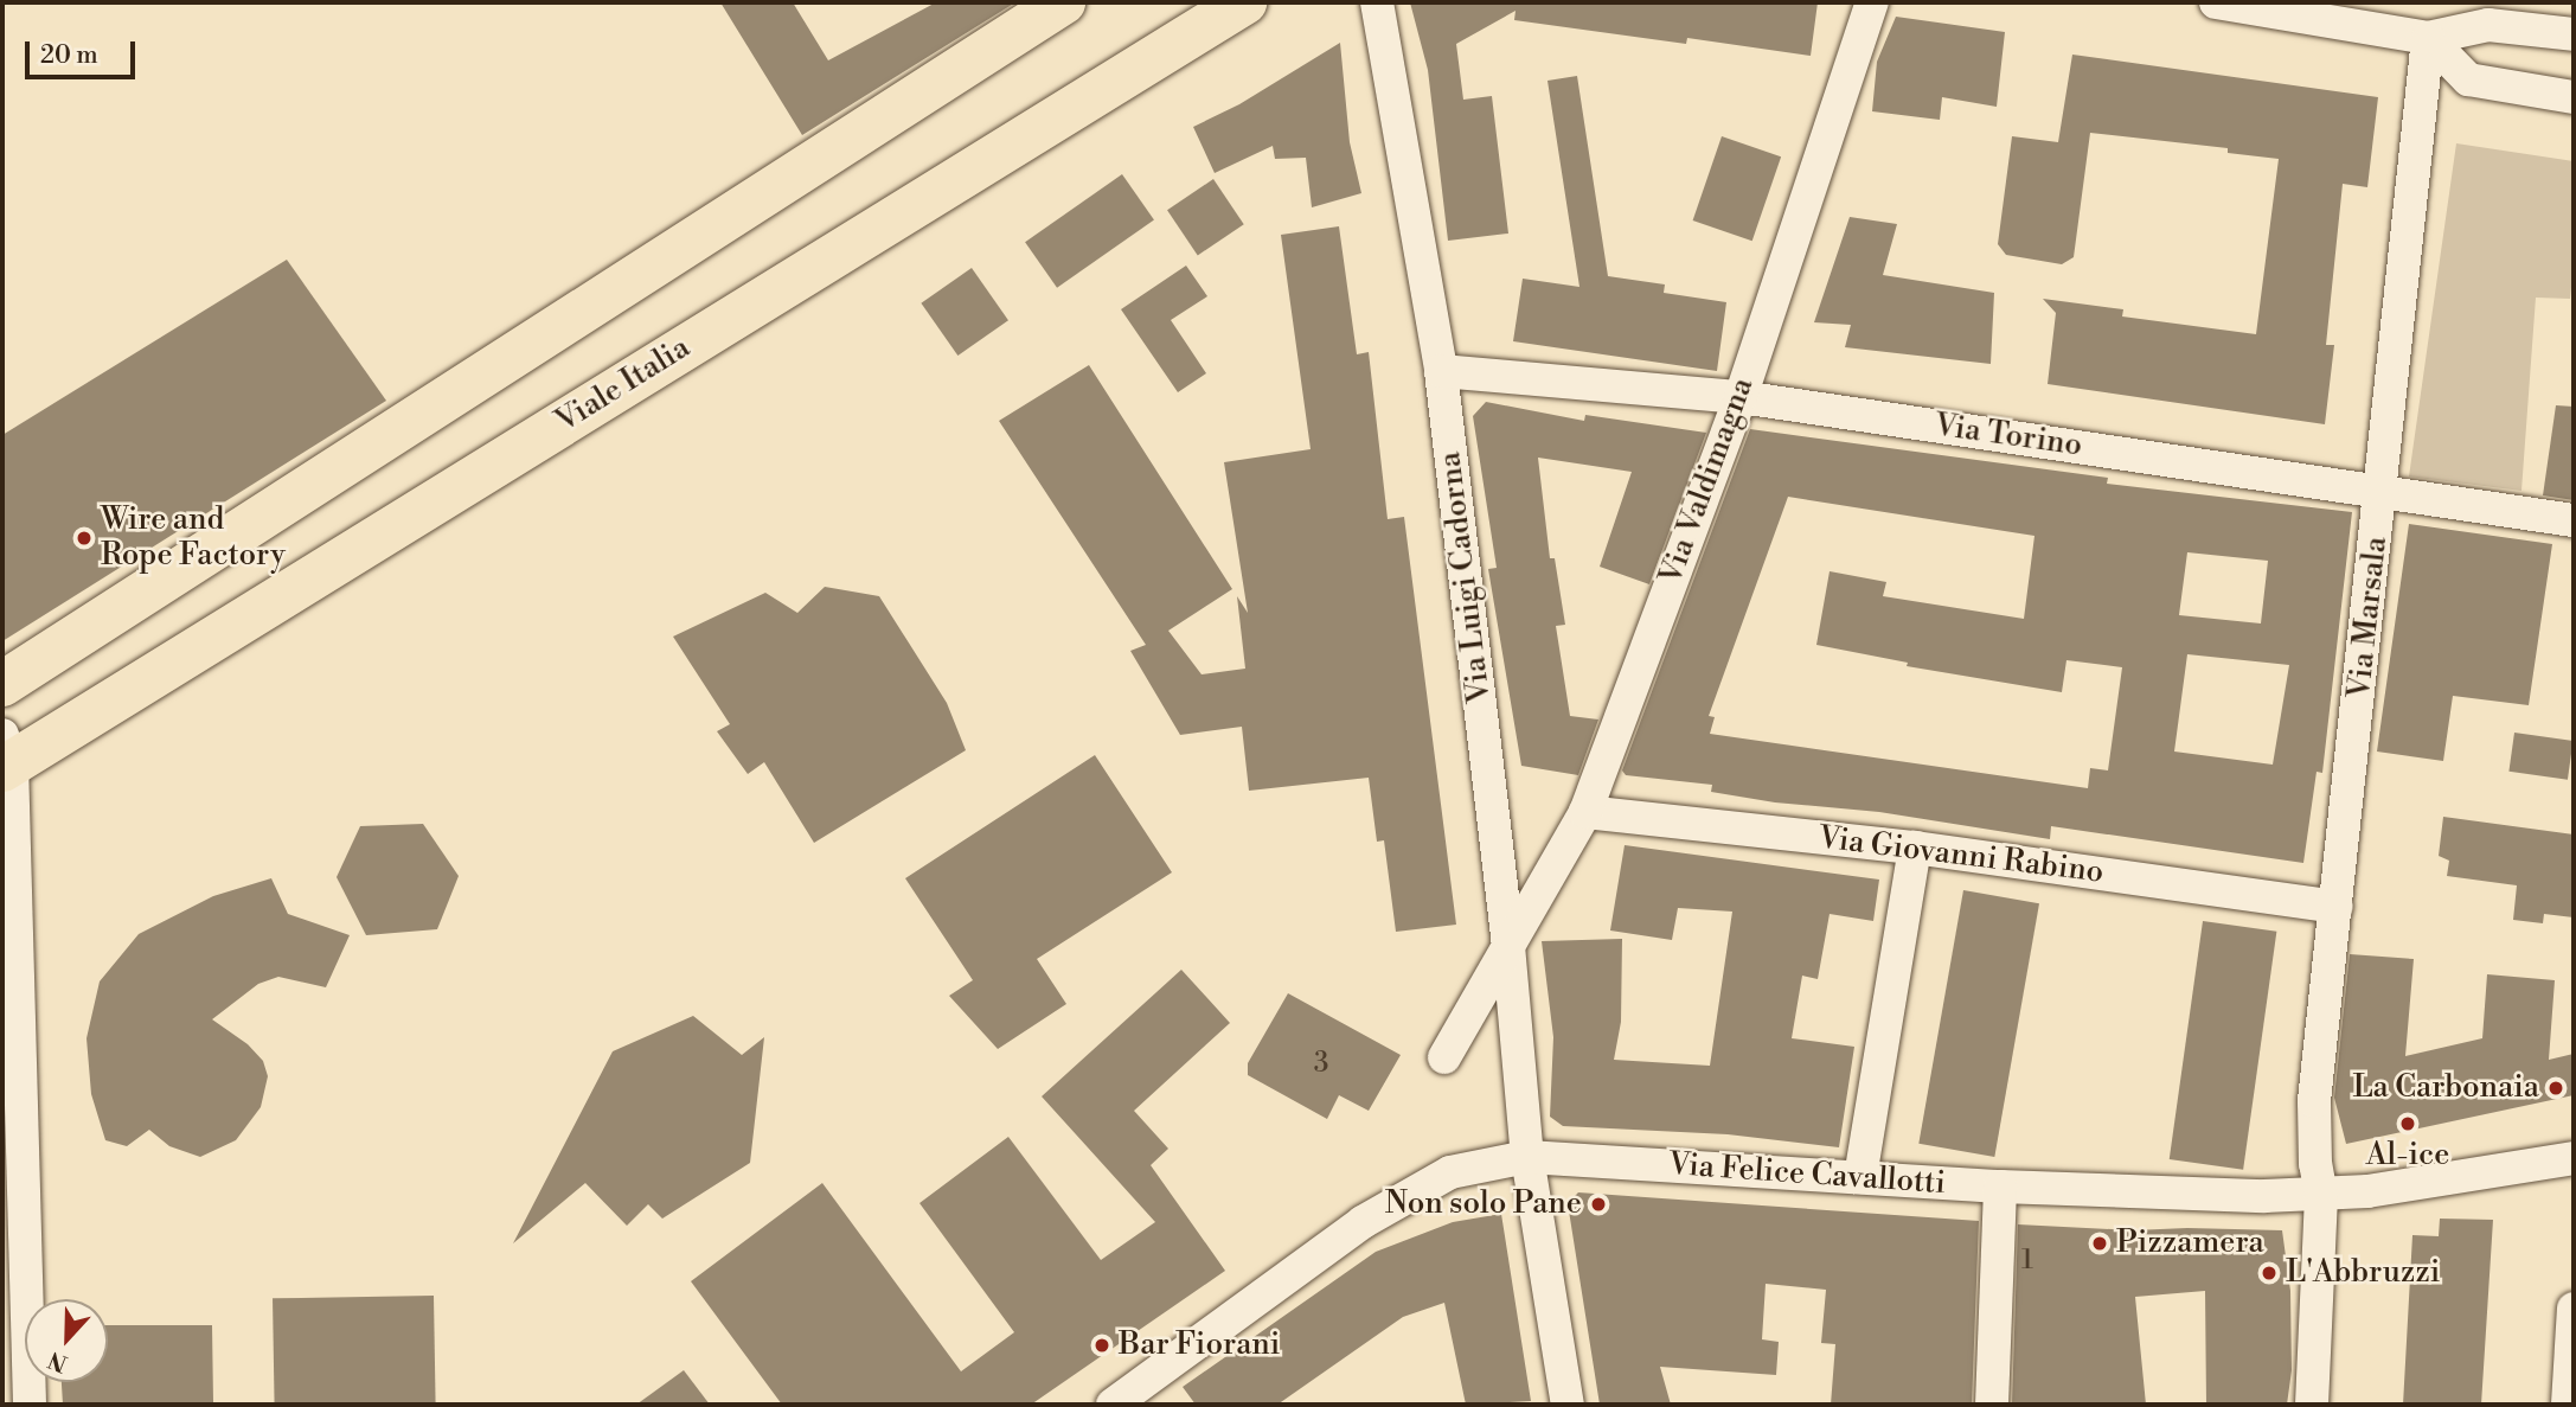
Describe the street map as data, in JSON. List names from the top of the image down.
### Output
{
  "streets": {
    "main road": ["Viale Italia"],
    "street": [
      "Via Torino",
      "Via Valdimagna",
      "Via Luigi Cadorna",
      "Via Marsala",
      "Via Giovanni Rabino",
      "Via Felice Cavallotti"
    ]
  },
  "crossings": [
    ["Via Torino", "Via Valdimagna"],
    ["Via Torino", "Via Luigi Cadorna"],
    ["Via Torino", "Via Marsala"],
    ["Via Valdimagna", "Via Luigi Cadorna"],
    ["Via Valdimagna", "Via Giovanni Rabino"],
    ["Via Luigi Cadorna", "Via Felice Cavallotti"],
    ["Via Marsala", "Via Giovanni Rabino"],
    ["Via Marsala", "Via Felice Cavallotti"]
  ],
  "places": [
    "Wire and Rope Factory",
    "La Carbonaia",
    "Al-ice",
    "Non solo Pane",
    "Pizzamera",
    "L'Abbruzzi",
    "Bar Fiorani"
  ],
  "house_numbers": ["3", "1"],
  "scale_bar": "20 m",
  "north": "bottom"
}
